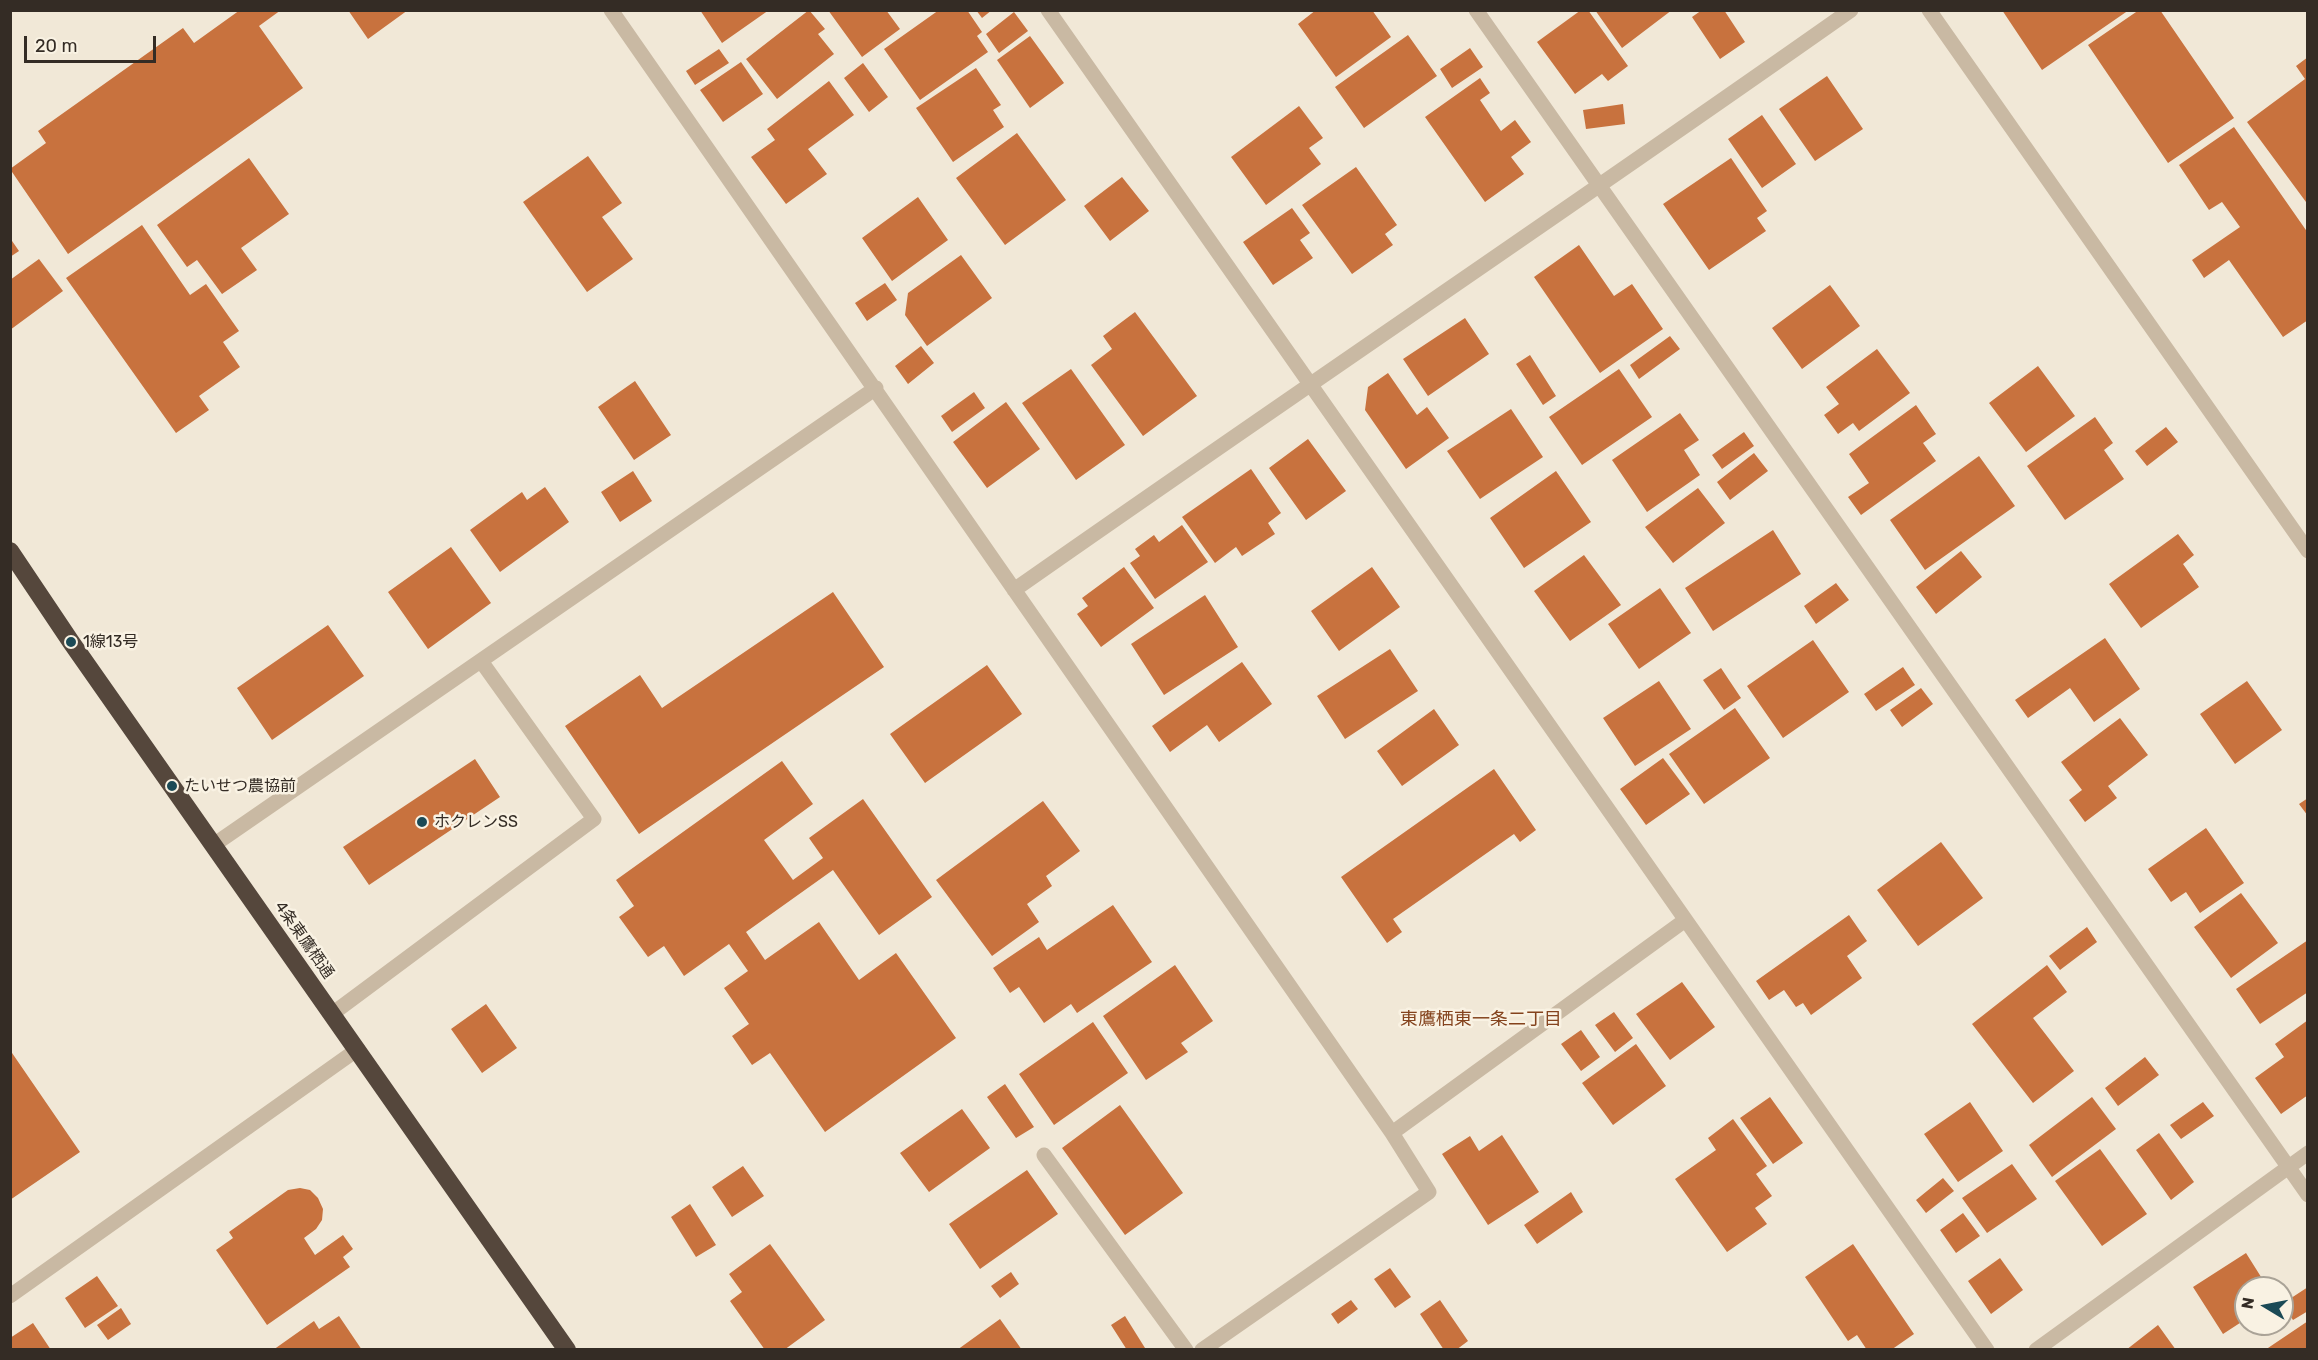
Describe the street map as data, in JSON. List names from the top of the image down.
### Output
{
  "streets": {
    "highway": ["4条東鷹栖通"]
  },
  "districts": ["東鷹栖東一条二丁目"],
  "places": ["1線13号", "たいせつ農協前", "ホクレンSS"],
  "scale_bar": "20 m",
  "north": "left"
}
